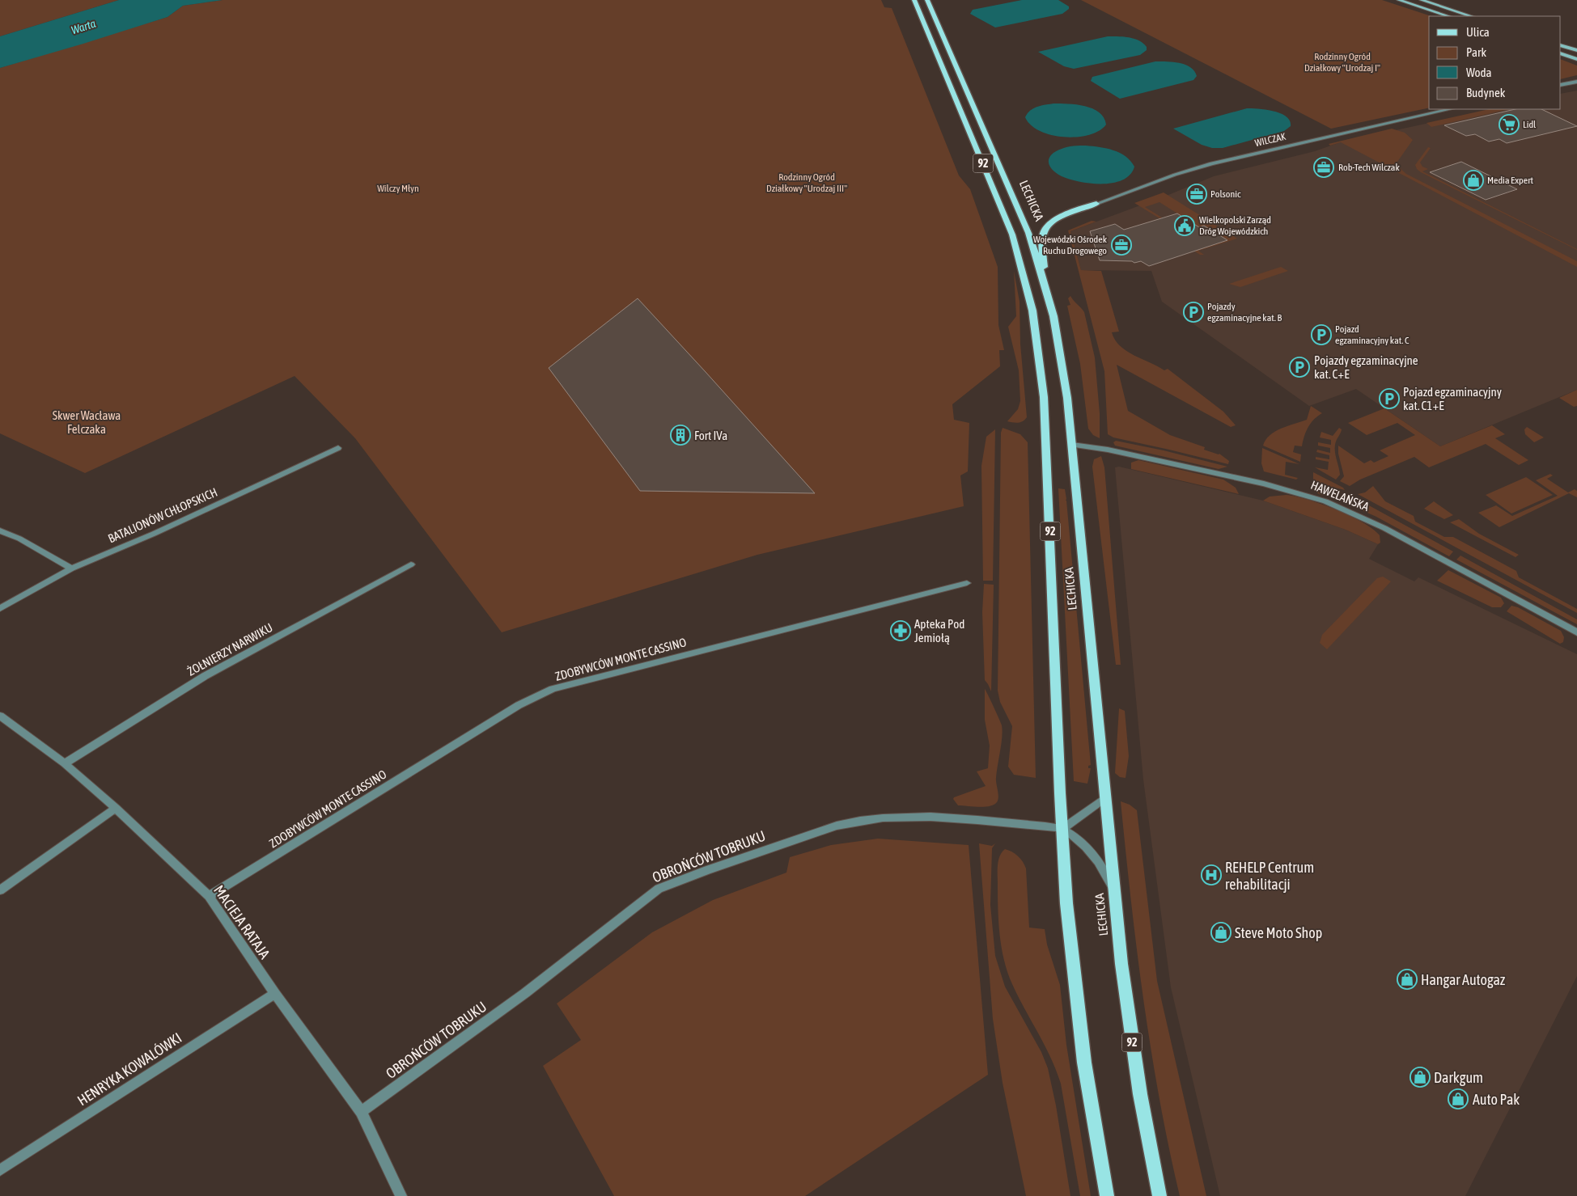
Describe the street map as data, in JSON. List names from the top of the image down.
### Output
{
  "streets": {
    "main road": ["92", "LECHICKA"],
    "street": [
      "WILCZAK",
      "HAWELAŃSKA",
      "BATALIONÓW CHŁOPSKICH",
      "ŻOŁNIERZY NARWIKU",
      "ZDOBYWCÓW MONTE CASSINO",
      "OBROŃCÓW TOBRUKU",
      "MACIEJA RATAJA",
      "HENRYKA KOWALÓWKI"
    ]
  },
  "crossings": [
    ["LECHICKA", "HAWELAŃSKA"],
    ["LECHICKA", "OBROŃCÓW TOBRUKU"],
    ["ŻOŁNIERZY NARWIKU", "MACIEJA RATAJA"],
    ["ZDOBYWCÓW MONTE CASSINO", "MACIEJA RATAJA"],
    ["OBROŃCÓW TOBRUKU", "MACIEJA RATAJA"],
    ["MACIEJA RATAJA", "HENRYKA KOWALÓWKI"]
  ],
  "water": ["Warta"],
  "parks": [
    "Rodzinny Ogród Działkowy \"Urodzaj I\"",
    "Rodzinny Ogród Działkowy \"Urodzaj III\"",
    "Wilczy Młyn",
    "Skwer Wacława Felczaka"
  ],
  "places": {
    "supermarket": ["Lidl"],
    "office": ["Rob-Tech Wilczak", "Polsonic", "Wojewódzki Ośrodek Ruchu Drogowego"],
    "shop": [
      "Media Expert",
      "Steve Moto Shop",
      "Hangar Autogaz",
      "Darkgum",
      "Auto Pak"
    ],
    "public building": ["Wielkopolski Zarząd Dróg Wojewódzkich"],
    "parking": [
      "Pojazdy egzaminacyjne kat. B",
      "Pojazd egzaminacyjny kat. C",
      "Pojazdy egzaminacyjne kat. C+E",
      "Pojazd egzaminacyjny kat. C1+E"
    ],
    "building": ["Fort IVa"],
    "pharmacy": ["Apteka Pod Jemiołą"],
    "hospital": ["REHELP Centrum rehabilitacji"]
  },
  "legend": [
    "Ulica",
    "Park",
    "Woda",
    "Budynek"
  ]
}
